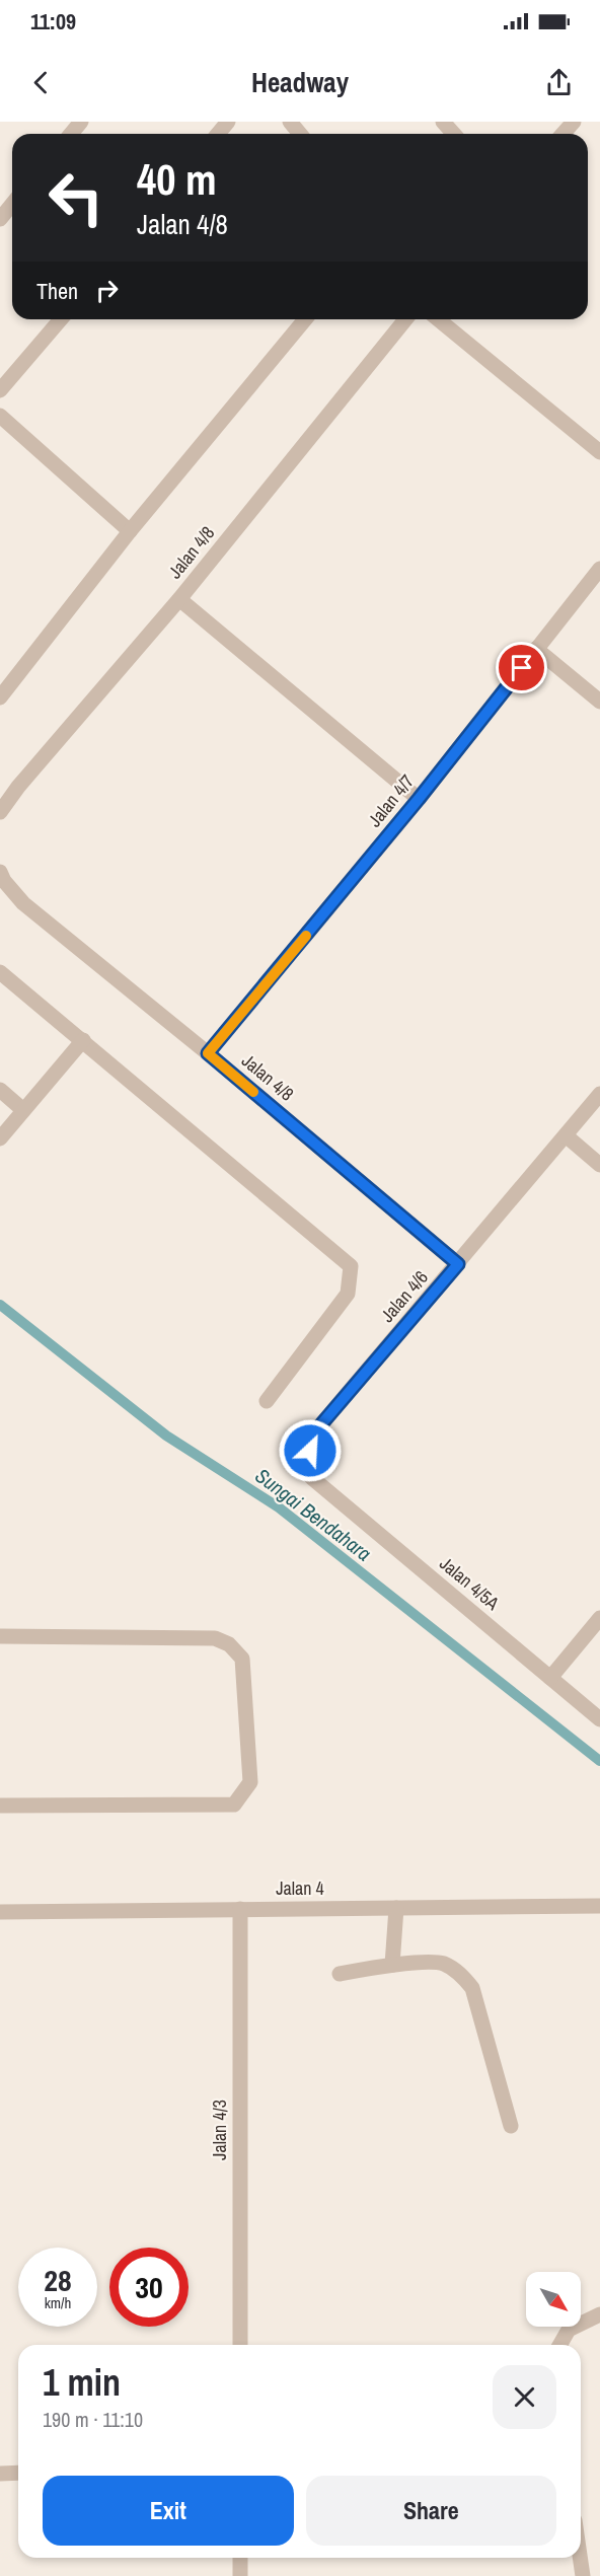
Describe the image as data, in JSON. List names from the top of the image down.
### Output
{
  "streets": {
    "street": [
      "Jalan 4/8",
      "Jalan 4/7",
      "Jalan 4/6",
      "Jalan 4/5A",
      "Jalan 4",
      "Jalan 4/3"
    ]
  },
  "crossings": [
    ["Jalan 4/8", "Jalan 4/7"],
    ["Jalan 4/8", "Jalan 4/6"],
    ["Jalan 4/6", "Jalan 4/5A"],
    ["Jalan 4", "Jalan 4/3"]
  ],
  "water": ["Sungai Bendahara"],
  "north": "bottom right",
  "page": {
    "status": "11:09",
    "header": "Headway",
    "turn": ["40 m", "Jalan 4/8"],
    "then": "Then",
    "speed": "28 km/h",
    "limit": "30",
    "heading": ["1 min", "190 m · 11:10"],
    "buttons": ["Exit", "Share"]
  }
}
